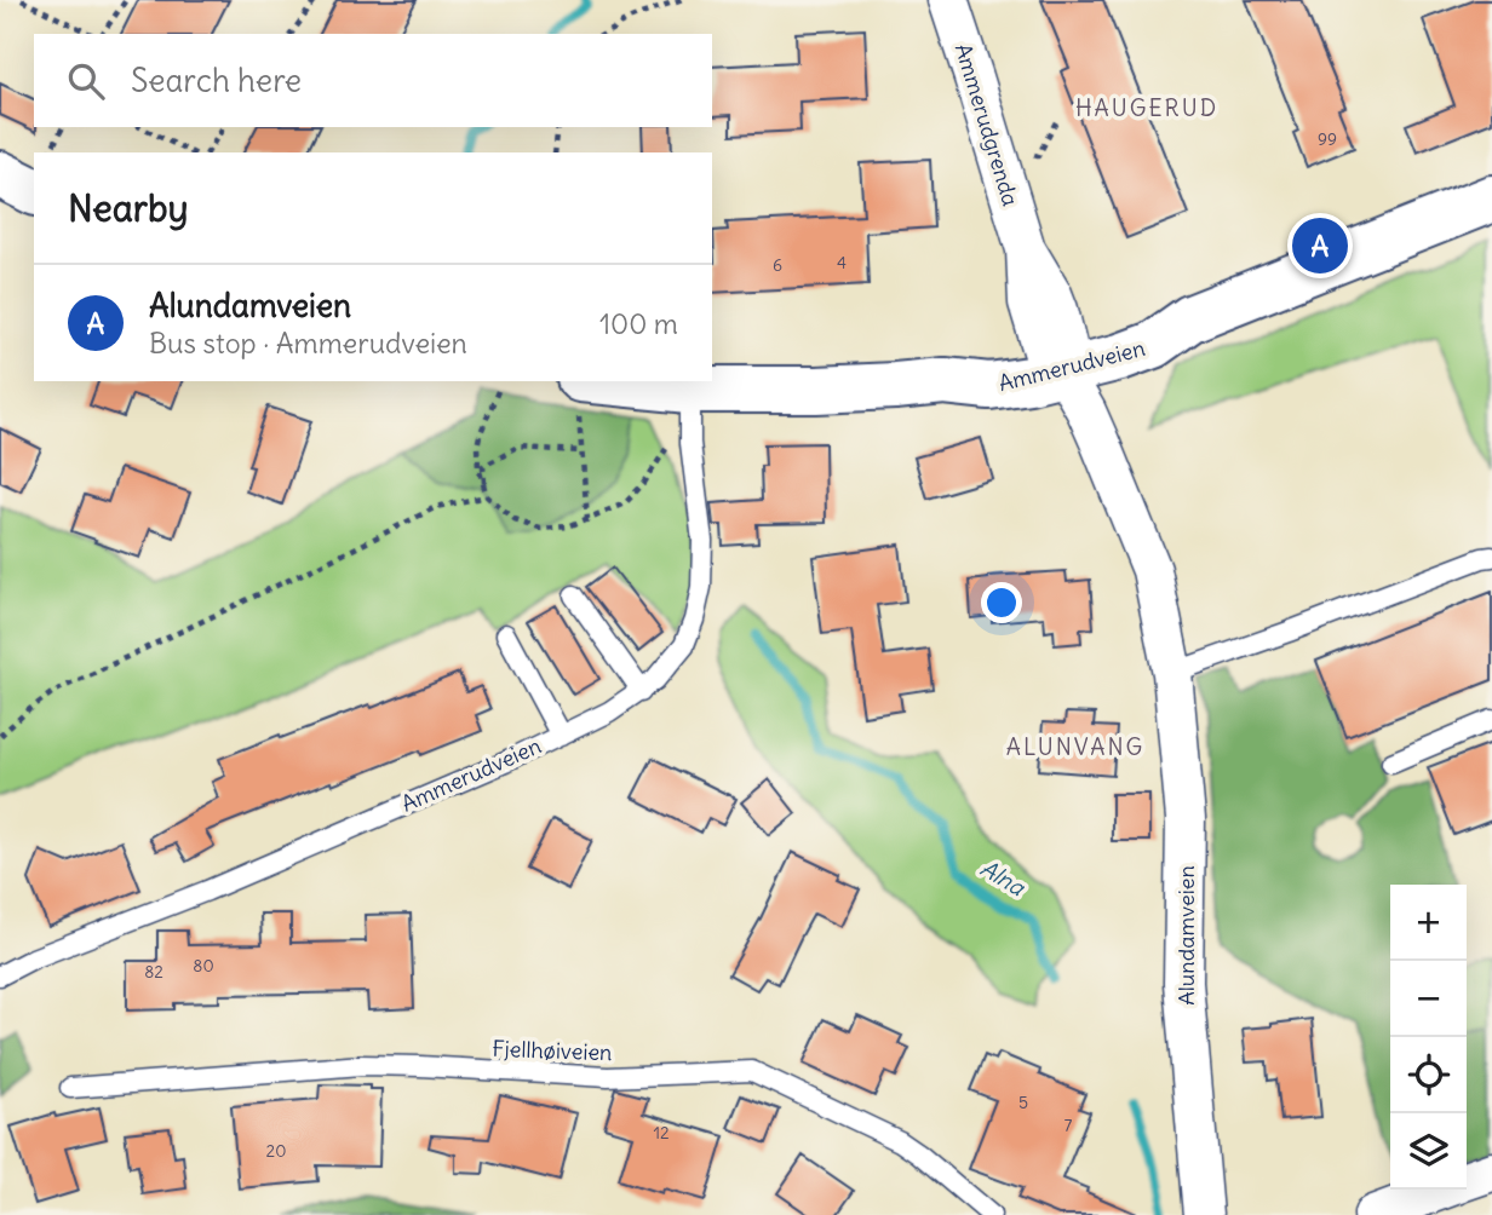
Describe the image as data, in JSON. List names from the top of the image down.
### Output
{
  "streets": {
    "street": ["Ammerudgrenda", "Ammerudveien", "Alundamveien"],
    "lane": ["Fjellhøiveien"]
  },
  "crossings": [
    ["Ammerudgrenda", "Alundamveien"],
    ["Ammerudveien", "Alundamveien"]
  ],
  "districts": ["HAUGERUD", "ALUNVANG"],
  "water": ["Alna"],
  "house_numbers": [
    "99",
    "4",
    "6",
    "80",
    "82",
    "5",
    "7",
    "12",
    "20"
  ],
  "page": {
    "search": "Search here",
    "heading": "Nearby",
    "pins": "A",
    "list": [
      {
        "mark": "A",
        "name": "Alundamveien",
        "note": "Bus stop · Ammerudveien",
        "value": "100 m"
      }
    ],
    "map_buttons": ["+", "−"]
  }
}
